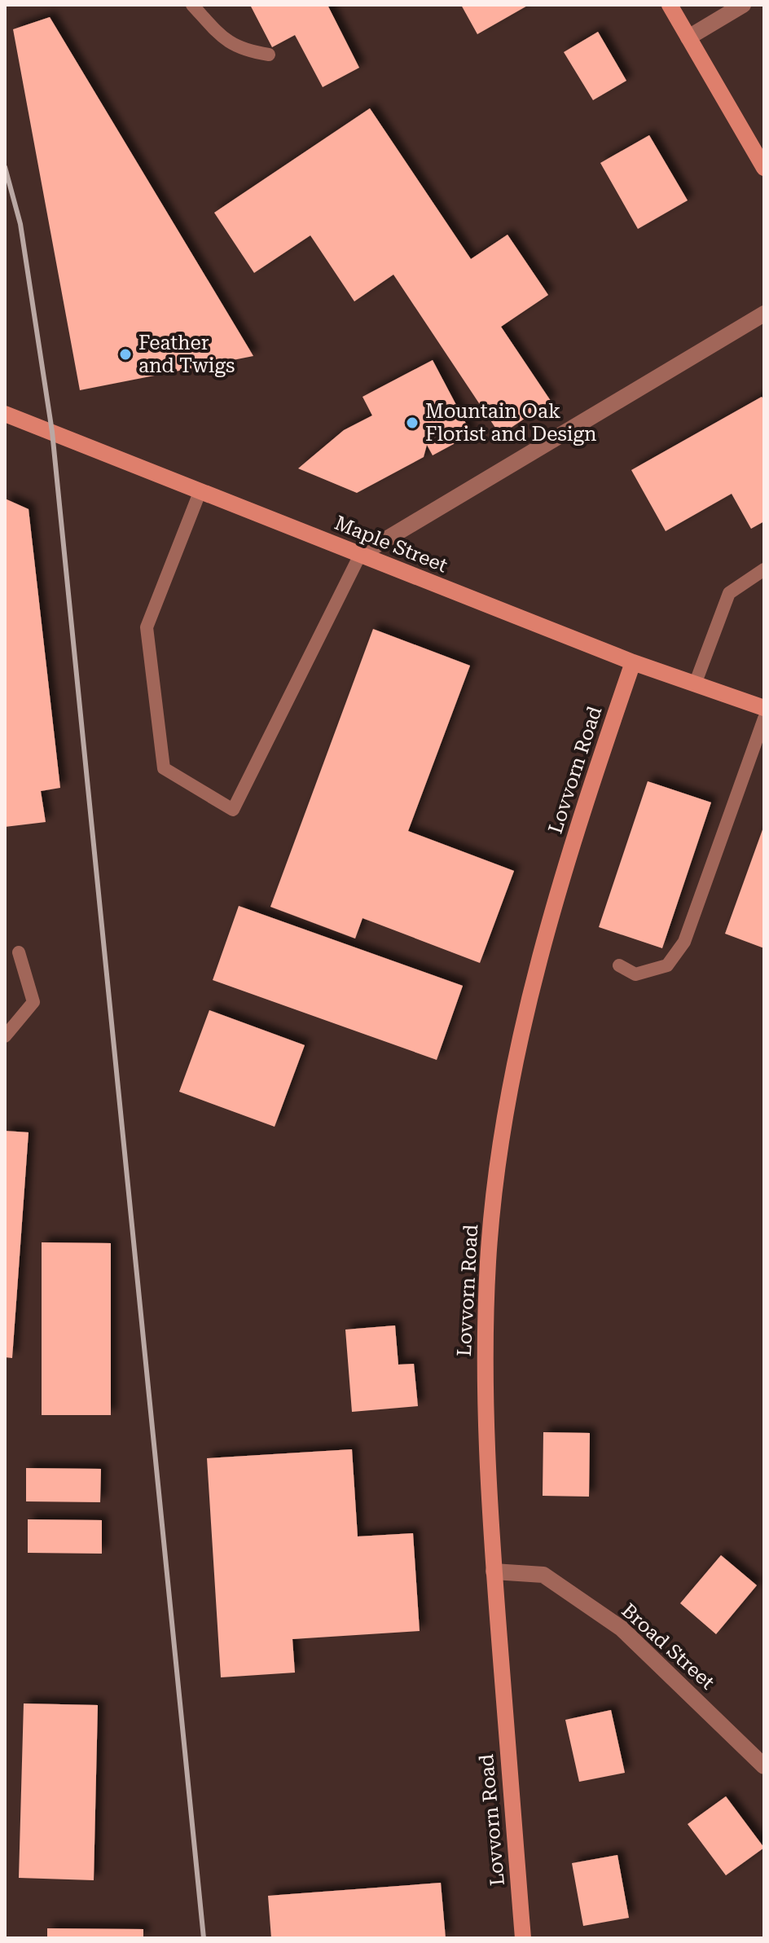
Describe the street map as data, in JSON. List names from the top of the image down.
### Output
{
  "streets": {
    "street": ["Maple Street", "Lovvorn Road", "Broad Street"]
  },
  "crossings": [
    ["Maple Street", "Lovvorn Road"],
    ["Lovvorn Road", "Broad Street"]
  ],
  "places": ["Feather and Twigs", "Mountain Oak Florist and Design"]
}
